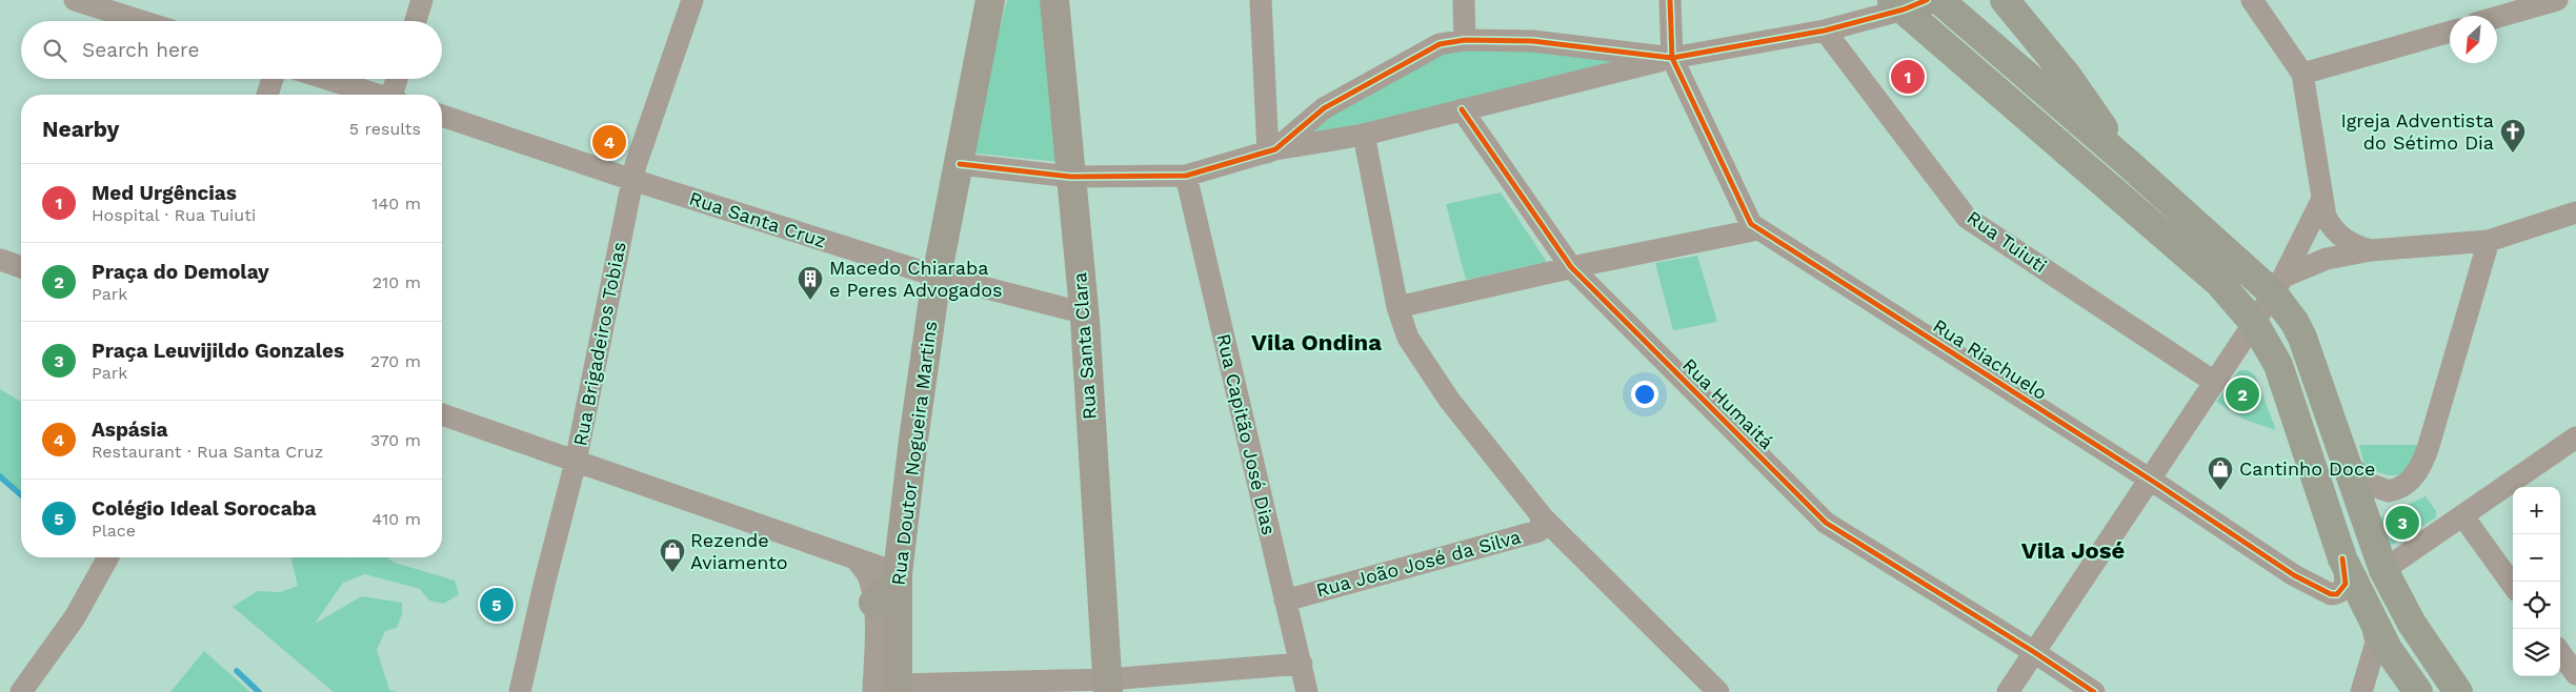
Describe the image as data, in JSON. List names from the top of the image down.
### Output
{
  "streets": {
    "main road": ["Rua Santa Clara", "Rua Doutor Nogueira Martins"],
    "street": [
      "Rua Santa Cruz",
      "Rua Tuiuti",
      "Rua Brigadeiros Tobias",
      "Rua Riachuelo",
      "Rua Humaitá",
      "Rua Capitão José Dias",
      "Rua João José da Silva"
    ]
  },
  "crossings": [
    ["Rua Santa Cruz", "Rua Brigadeiros Tobias"],
    ["Rua Santa Cruz", "Rua Santa Clara"],
    ["Rua Santa Cruz", "Rua Doutor Nogueira Martins"],
    ["Rua Capitão José Dias", "Rua João José da Silva"]
  ],
  "districts": ["Vila Ondina", "Vila José"],
  "places": {
    "church": ["Igreja Adventista do Sétimo Dia"],
    "building": ["Macedo Chiaraba e Peres Advogados"],
    "shop": ["Cantinho Doce", "Rezende Aviamento"]
  },
  "north": "bottom left",
  "page": {
    "search": "Search here",
    "pins": [
      "1",
      "4",
      "2",
      "3",
      "5"
    ],
    "heading": ["Nearby", "5 results"],
    "list": [
      {
        "mark": "1",
        "name": "Med Urgências",
        "note": "Hospital · Rua Tuiuti",
        "value": "140 m"
      },
      {
        "mark": "2",
        "name": "Praça do Demolay",
        "note": "Park",
        "value": "210 m"
      },
      {
        "mark": "3",
        "name": "Praça Leuvijildo Gonzales",
        "note": "Park",
        "value": "270 m"
      },
      {
        "mark": "4",
        "name": "Aspásia",
        "note": "Restaurant · Rua Santa Cruz",
        "value": "370 m"
      },
      {
        "mark": "5",
        "name": "Colégio Ideal Sorocaba",
        "note": "Place",
        "value": "410 m"
      }
    ],
    "map_buttons": ["+", "−"]
  }
}
